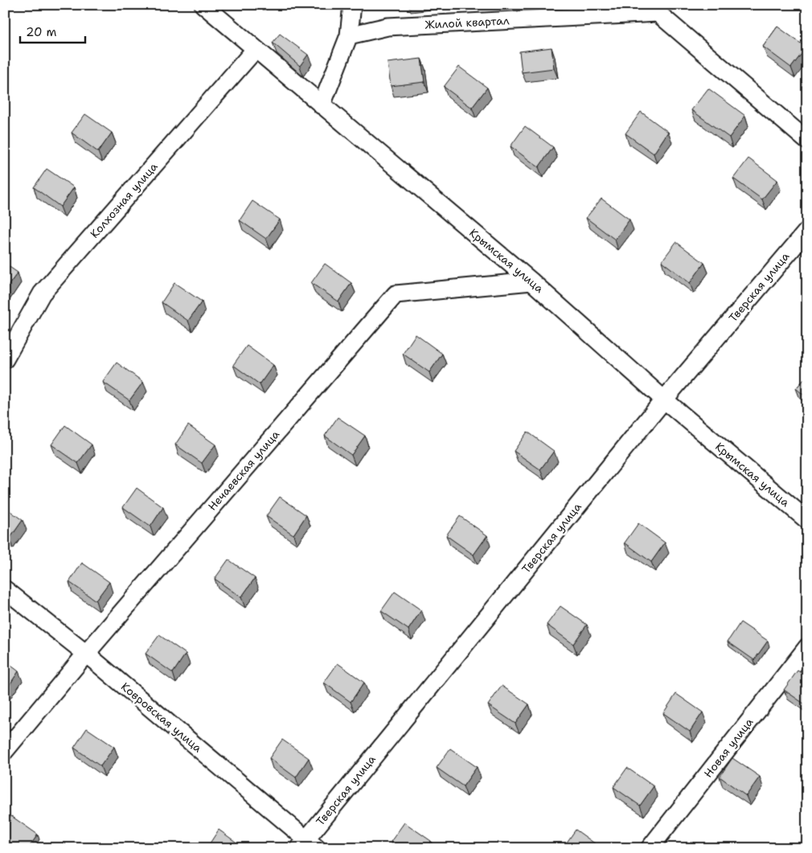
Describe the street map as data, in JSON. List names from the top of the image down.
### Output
{
  "streets": {
    "street": [
      "Жилой квартал",
      "Колхозная улица",
      "Крымская улица",
      "Тверская улица",
      "Нечаевская улица",
      "Ковровская улица",
      "Новая улица"
    ]
  },
  "crossings": [
    ["Колхозная улица", "Крымская улица"],
    ["Крымская улица", "Тверская улица"],
    ["Крымская улица", "Нечаевская улица"],
    ["Тверская улица", "Ковровская улица"],
    ["Нечаевская улица", "Ковровская улица"]
  ],
  "scale_bar": "20 m"
}
